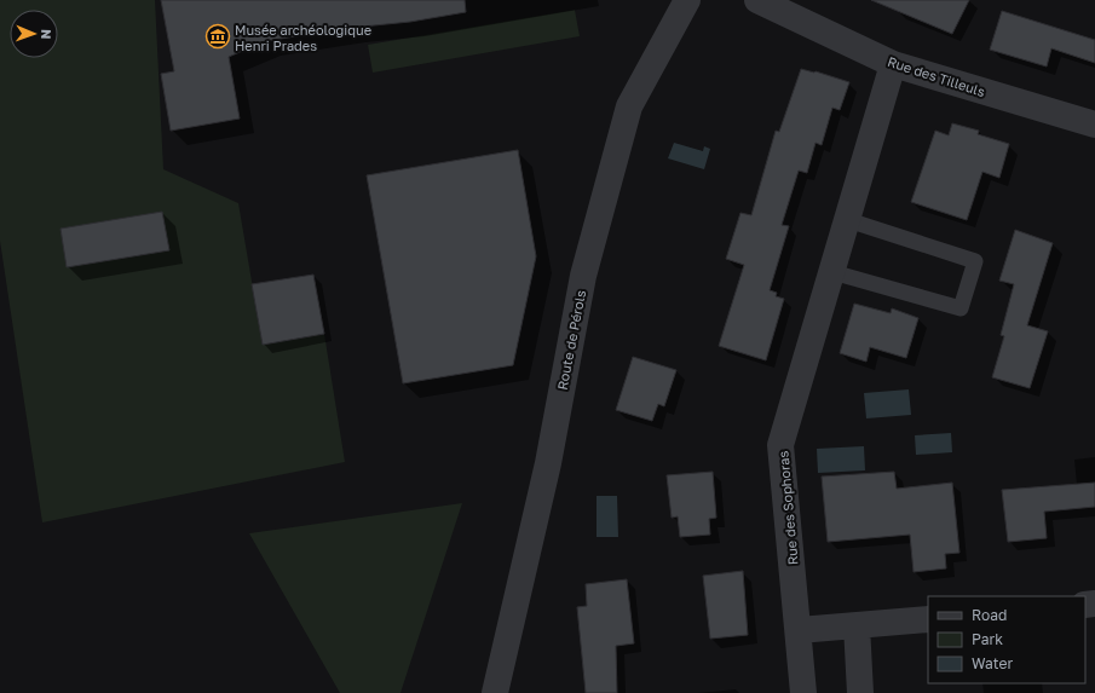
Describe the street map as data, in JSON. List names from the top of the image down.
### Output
{
  "streets": {
    "street": ["Rue des Tilleuls", "Route de Pérols", "Rue des Sophoras"]
  },
  "crossings": [
    ["Rue des Tilleuls", "Rue des Sophoras"]
  ],
  "places": {
    "museum": ["Musée archéologique Henri Prades"]
  },
  "legend": ["Road", "Park", "Water"],
  "north": "right"
}
